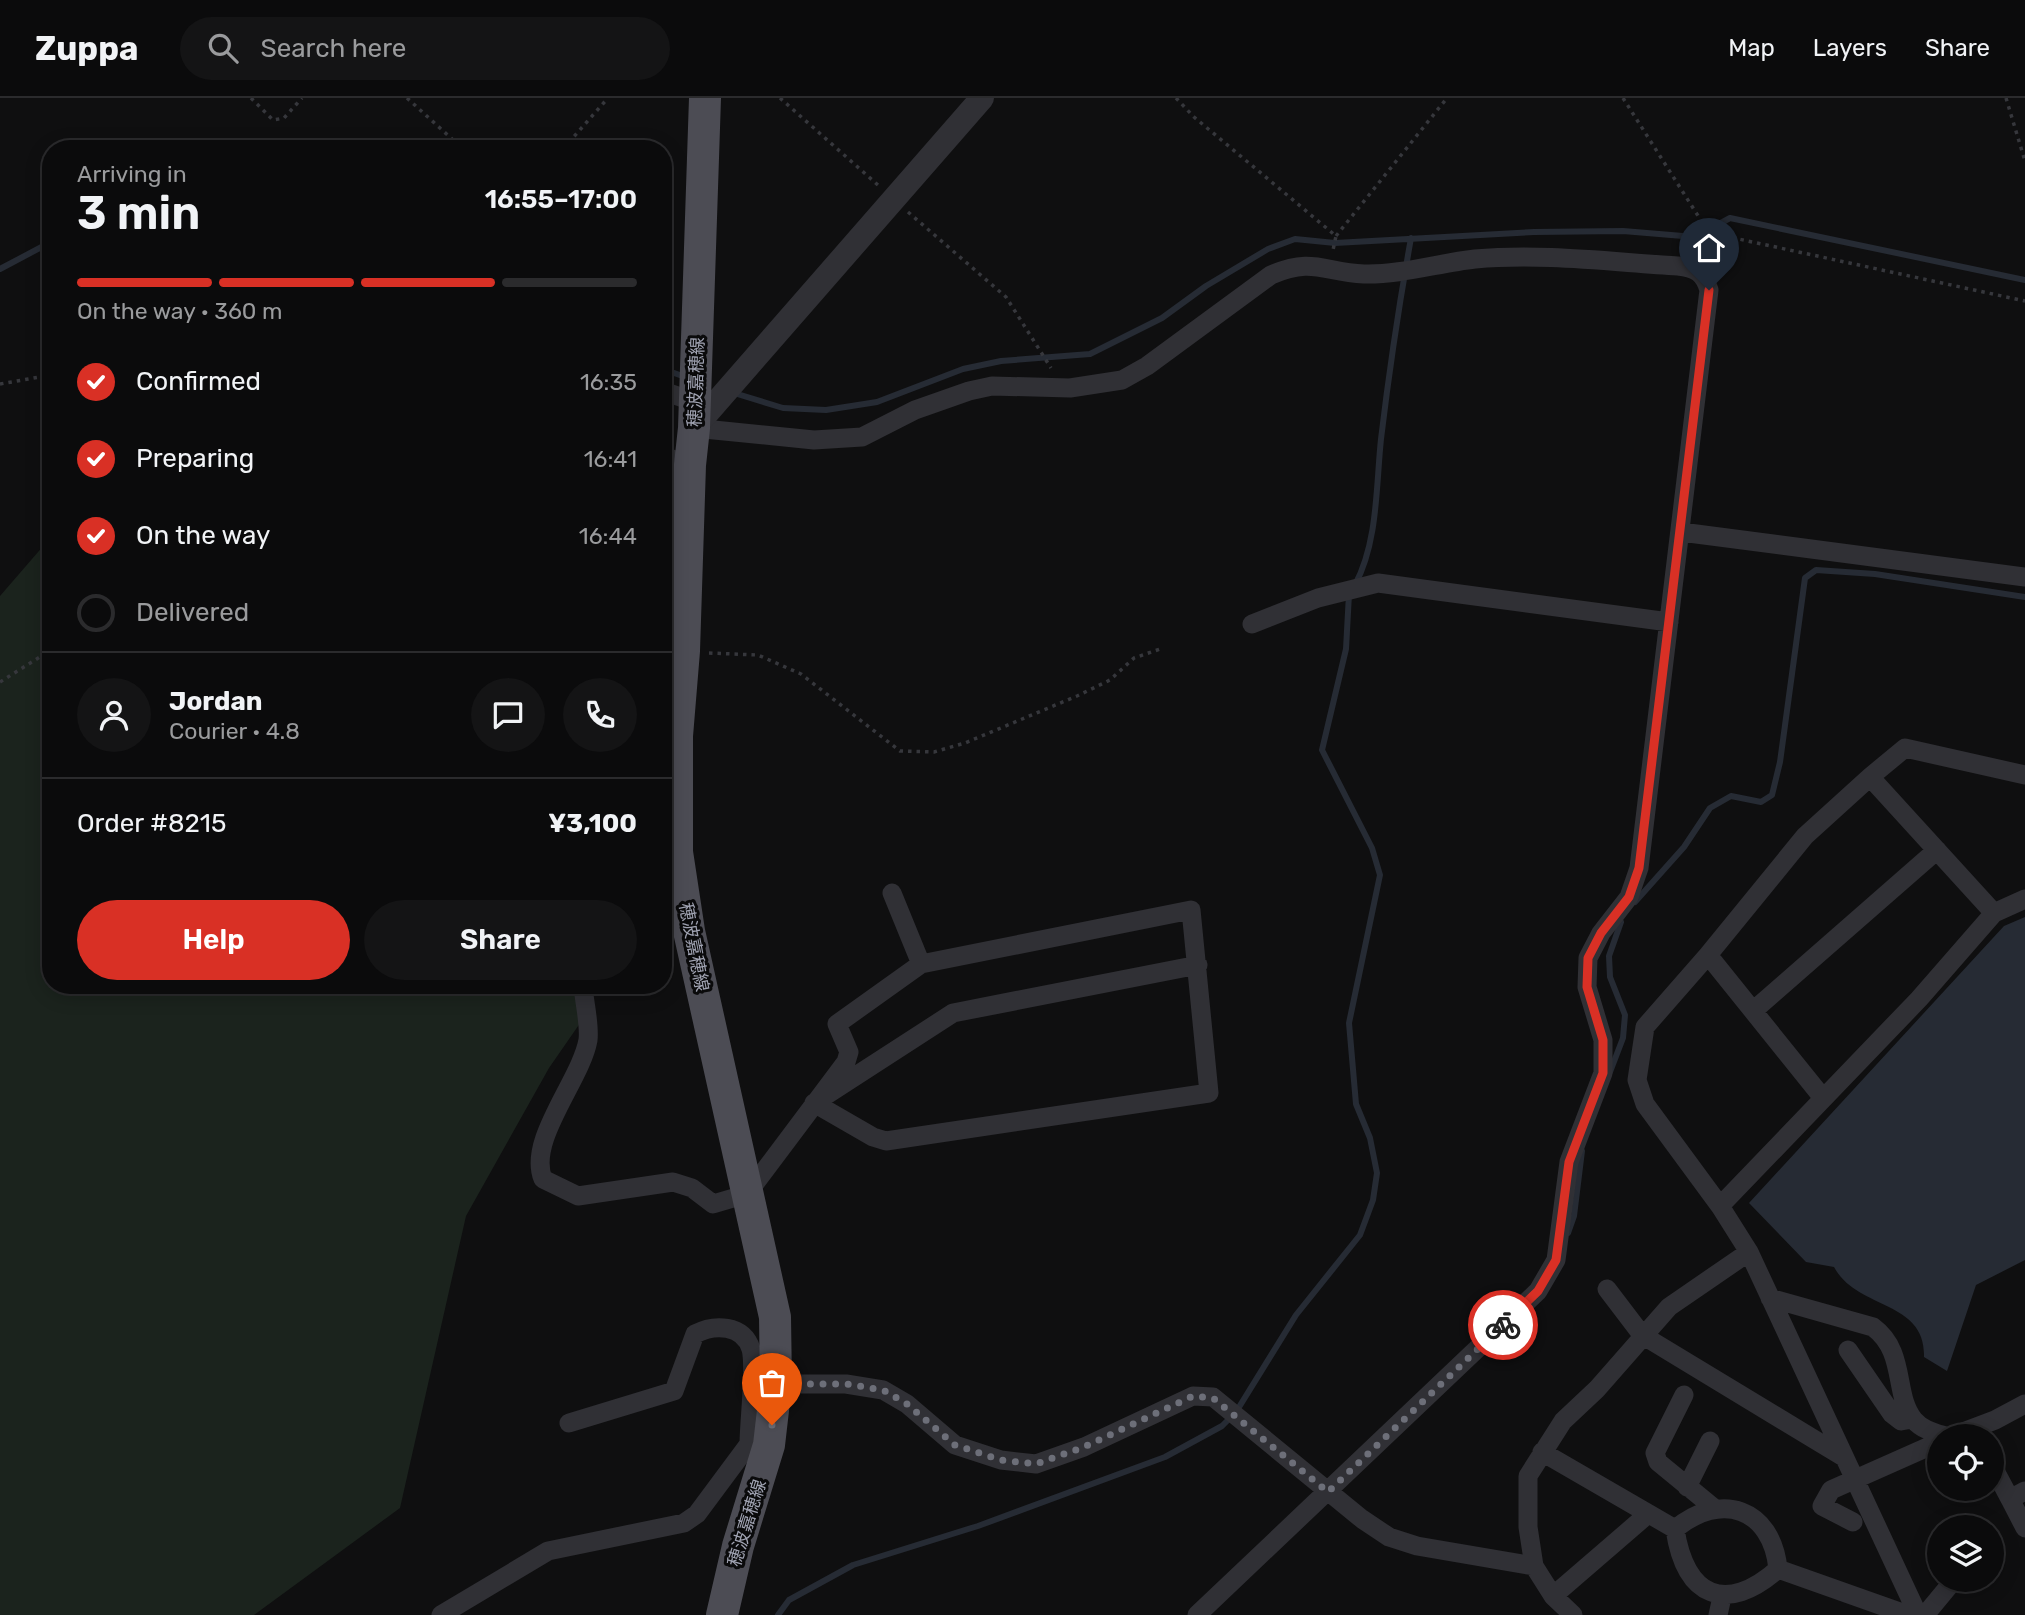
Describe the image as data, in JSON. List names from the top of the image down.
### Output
{
  "streets": {
    "main road": ["穂波嘉穂線"]
  },
  "page": {
    "header": "Zuppa",
    "search": "Search here",
    "nav": ["Map", "Layers", "Share"],
    "heading": ["3 min", "Arriving in", "16:55–17:00"],
    "panel": [
      "Jordan",
      "Courier · 4.8",
      "Order #8215",
      "¥3,100"
    ],
    "bar": "On the way · 360 m",
    "list": [
      ["Confirmed", "16:35"],
      ["Preparing", "16:41"],
      ["On the way", "16:44"],
      "Delivered"
    ],
    "buttons": ["Help", "Share"]
  }
}
